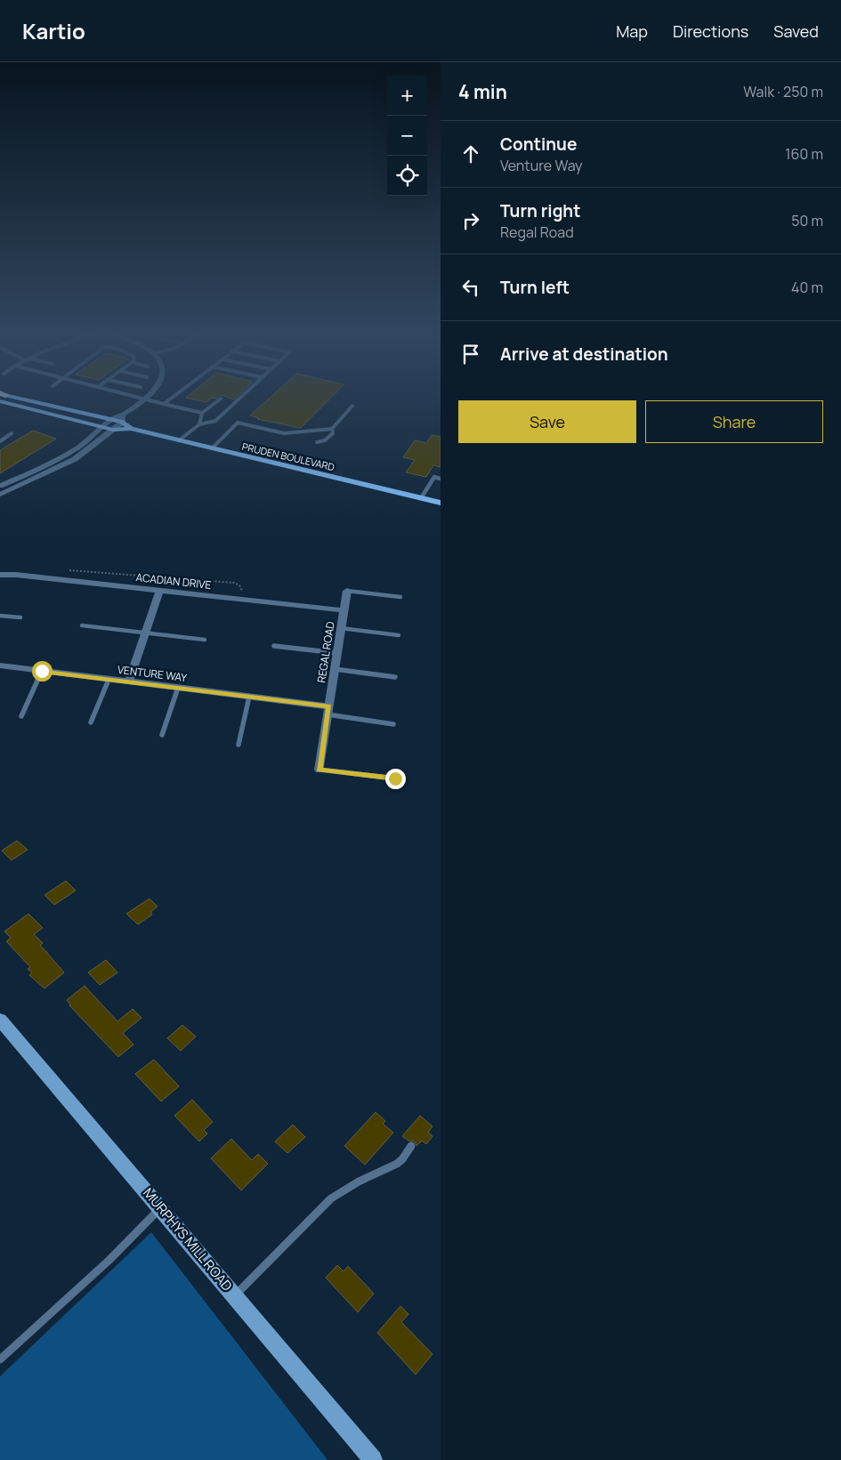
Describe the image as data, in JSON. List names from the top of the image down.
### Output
{
  "streets": {
    "main road": ["PRUDEN BOULEVARD"],
    "street": [
      "ACADIAN DRIVE",
      "REGAL ROAD",
      "VENTURE WAY",
      "MURPHYS MILL ROAD"
    ]
  },
  "crossings": [
    ["ACADIAN DRIVE", "REGAL ROAD"],
    ["REGAL ROAD", "VENTURE WAY"]
  ],
  "page": {
    "header": "Kartio",
    "nav": ["Map", "Directions", "Saved"],
    "heading": ["4 min", "Walk · 250 m"],
    "map_buttons": ["+", "−"],
    "list": [
      ["Continue", "Venture Way", "160 m"],
      ["Turn right", "Regal Road", "50 m"],
      ["Turn left", "40 m"],
      "Arrive at destination"
    ],
    "buttons": ["Save", "Share"]
  }
}
